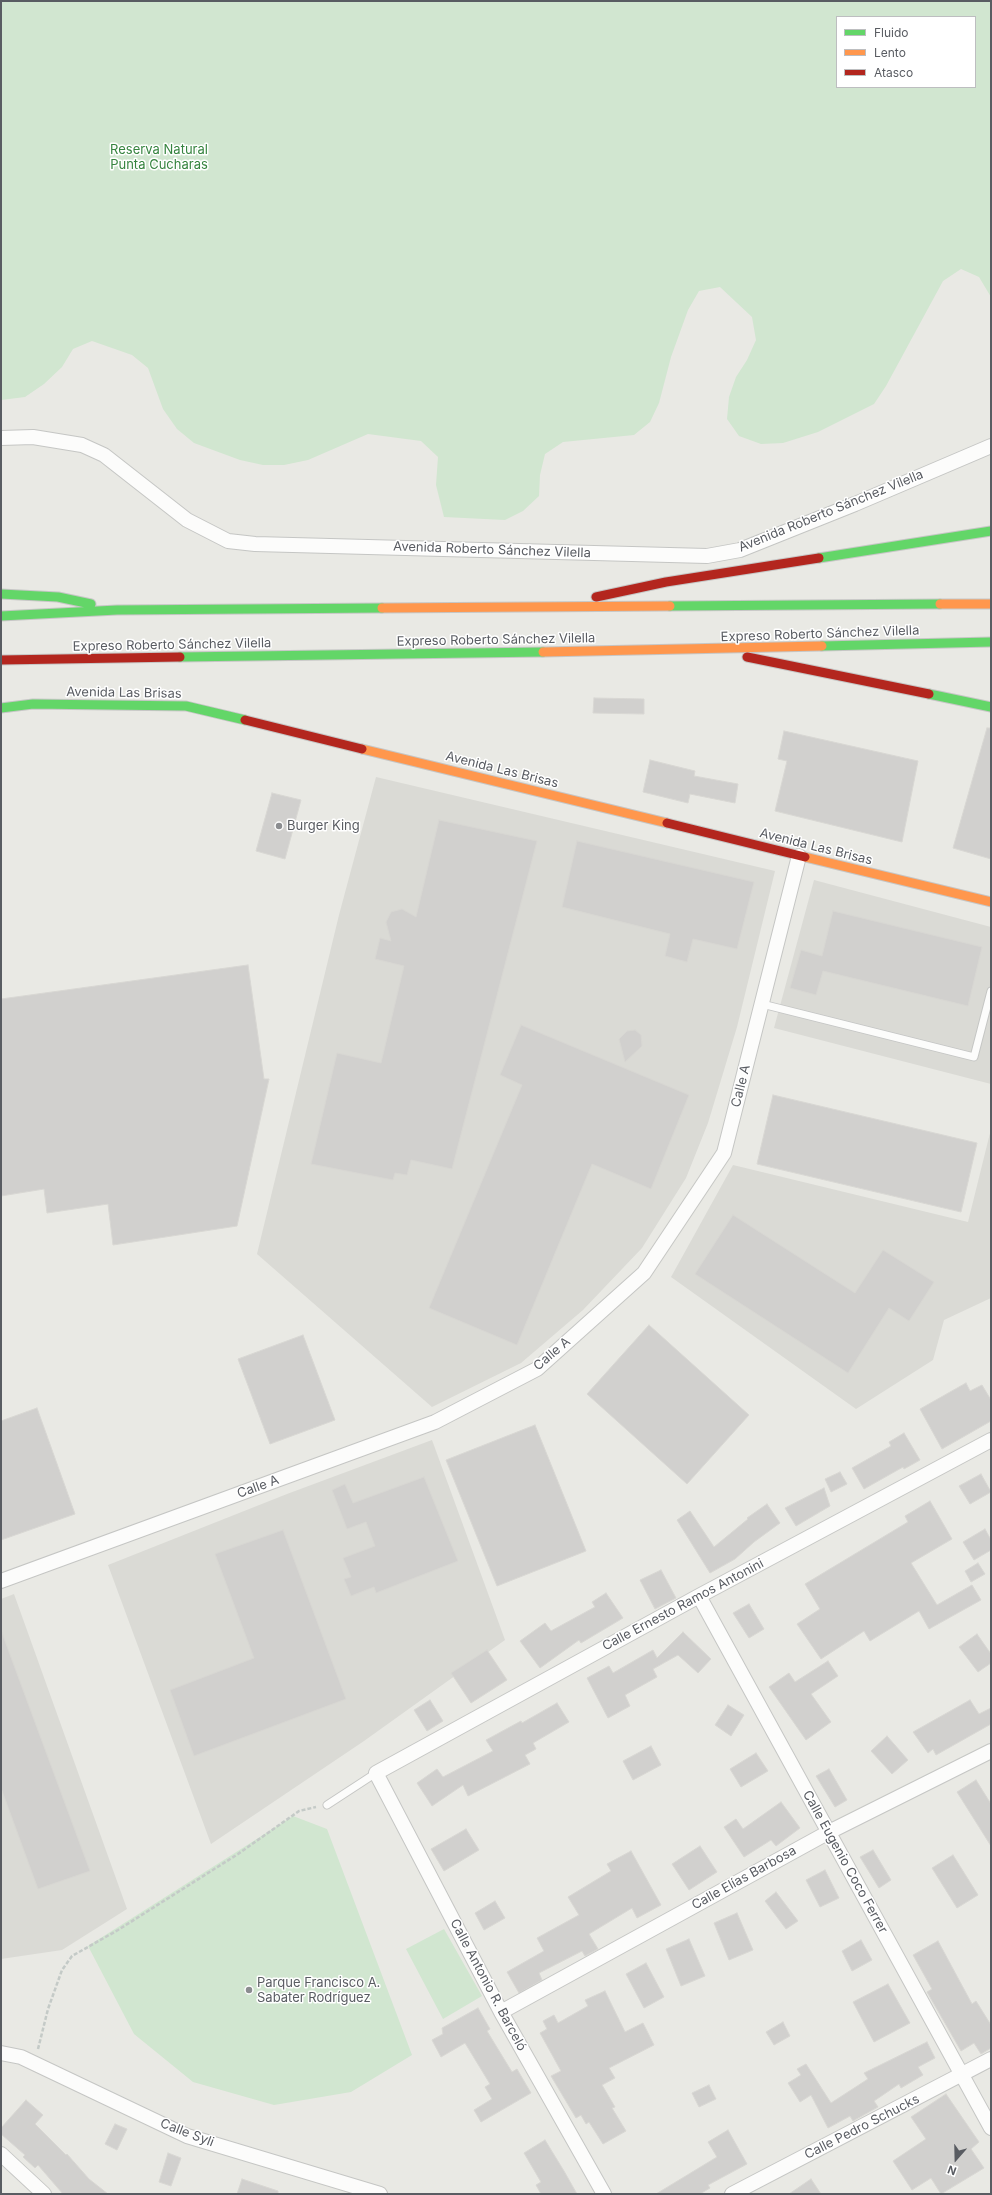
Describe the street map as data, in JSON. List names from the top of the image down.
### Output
{
  "streets": {
    "main road": ["Expreso Roberto Sánchez Vilella", "Avenida Las Brisas"],
    "street": [
      "Avenida Roberto Sánchez Vilella",
      "Calle A",
      "Calle Ernesto Ramos Antonini",
      "Calle Eugenio Coco Ferrer",
      "Calle Elías Barbosa",
      "Calle Antonio R. Barceló",
      "Calle Pedro Schucks",
      "Calle Syli"
    ]
  },
  "crossings": [
    ["Avenida Las Brisas", "Calle A"],
    ["Calle Ernesto Ramos Antonini", "Calle Eugenio Coco Ferrer"],
    ["Calle Ernesto Ramos Antonini", "Calle Antonio R. Barceló"],
    ["Calle Eugenio Coco Ferrer", "Calle Elías Barbosa"],
    ["Calle Eugenio Coco Ferrer", "Calle Pedro Schucks"],
    ["Calle Elías Barbosa", "Calle Antonio R. Barceló"]
  ],
  "parks": ["Reserva Natural Punta Cucharas"],
  "places": ["Burger King", "Parque Francisco A. Sabater Rodríguez"],
  "legend": ["Fluido", "Lento", "Atasco"],
  "north": "bottom"
}
